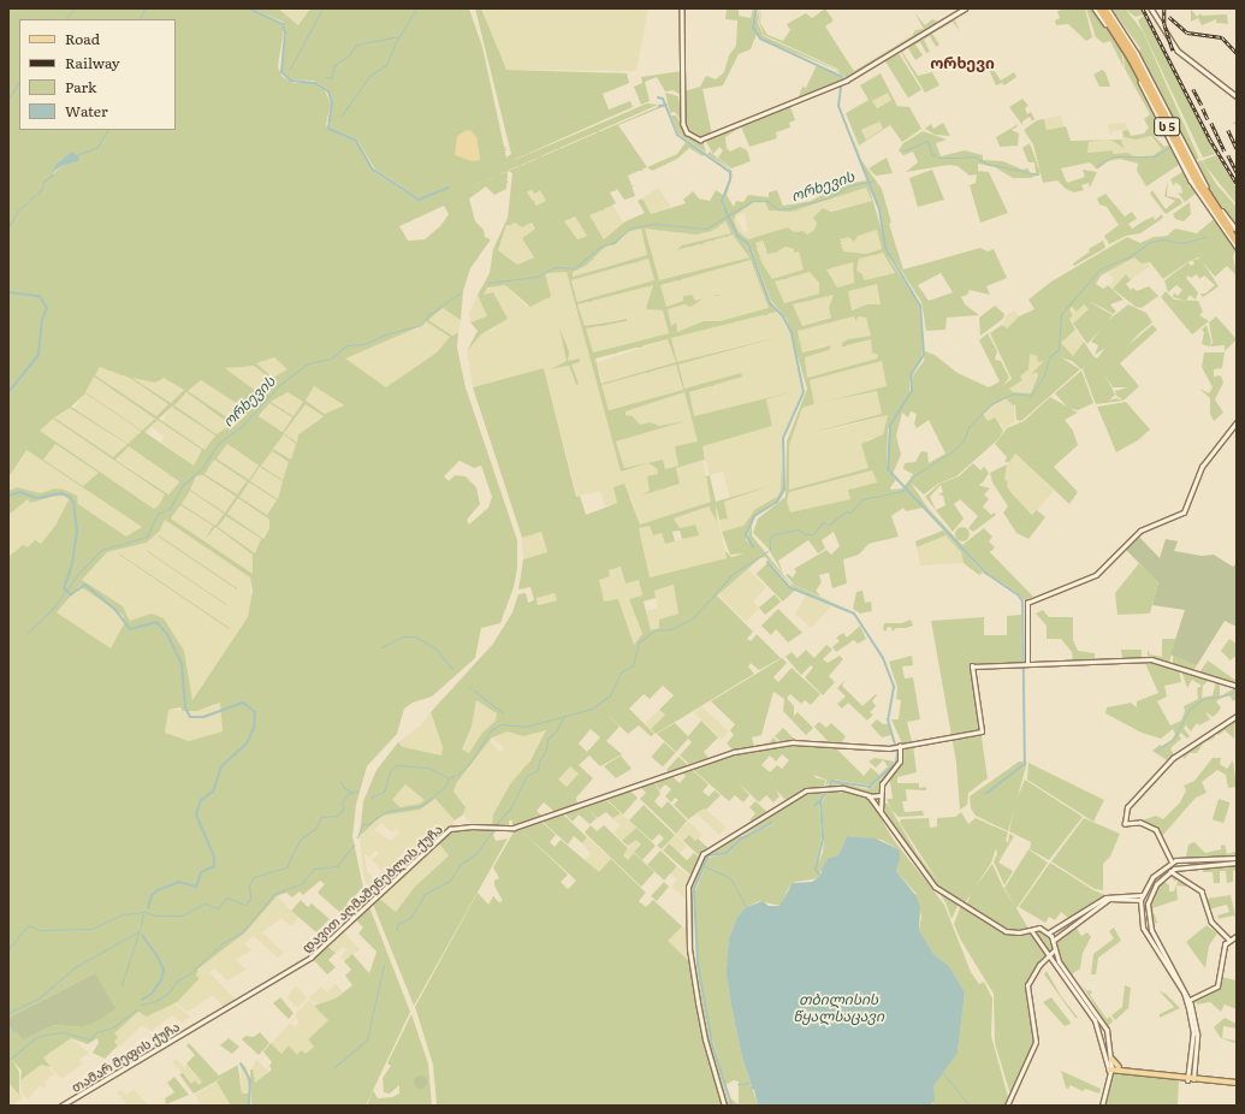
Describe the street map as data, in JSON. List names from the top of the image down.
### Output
{
  "streets": {
    "highway": ["ს 5"],
    "street": ["დავით აღმაშენებლის ქუჩა", "თამარ მეფის ქუჩა"]
  },
  "crossings": [
    ["დავით აღმაშენებლის ქუჩა", "თამარ მეფის ქუჩა"]
  ],
  "districts": ["ორხევი"],
  "water": ["ორხევის", "თბილისის წყალსაცავი"],
  "legend": [
    "Road",
    "Railway",
    "Park",
    "Water"
  ]
}
